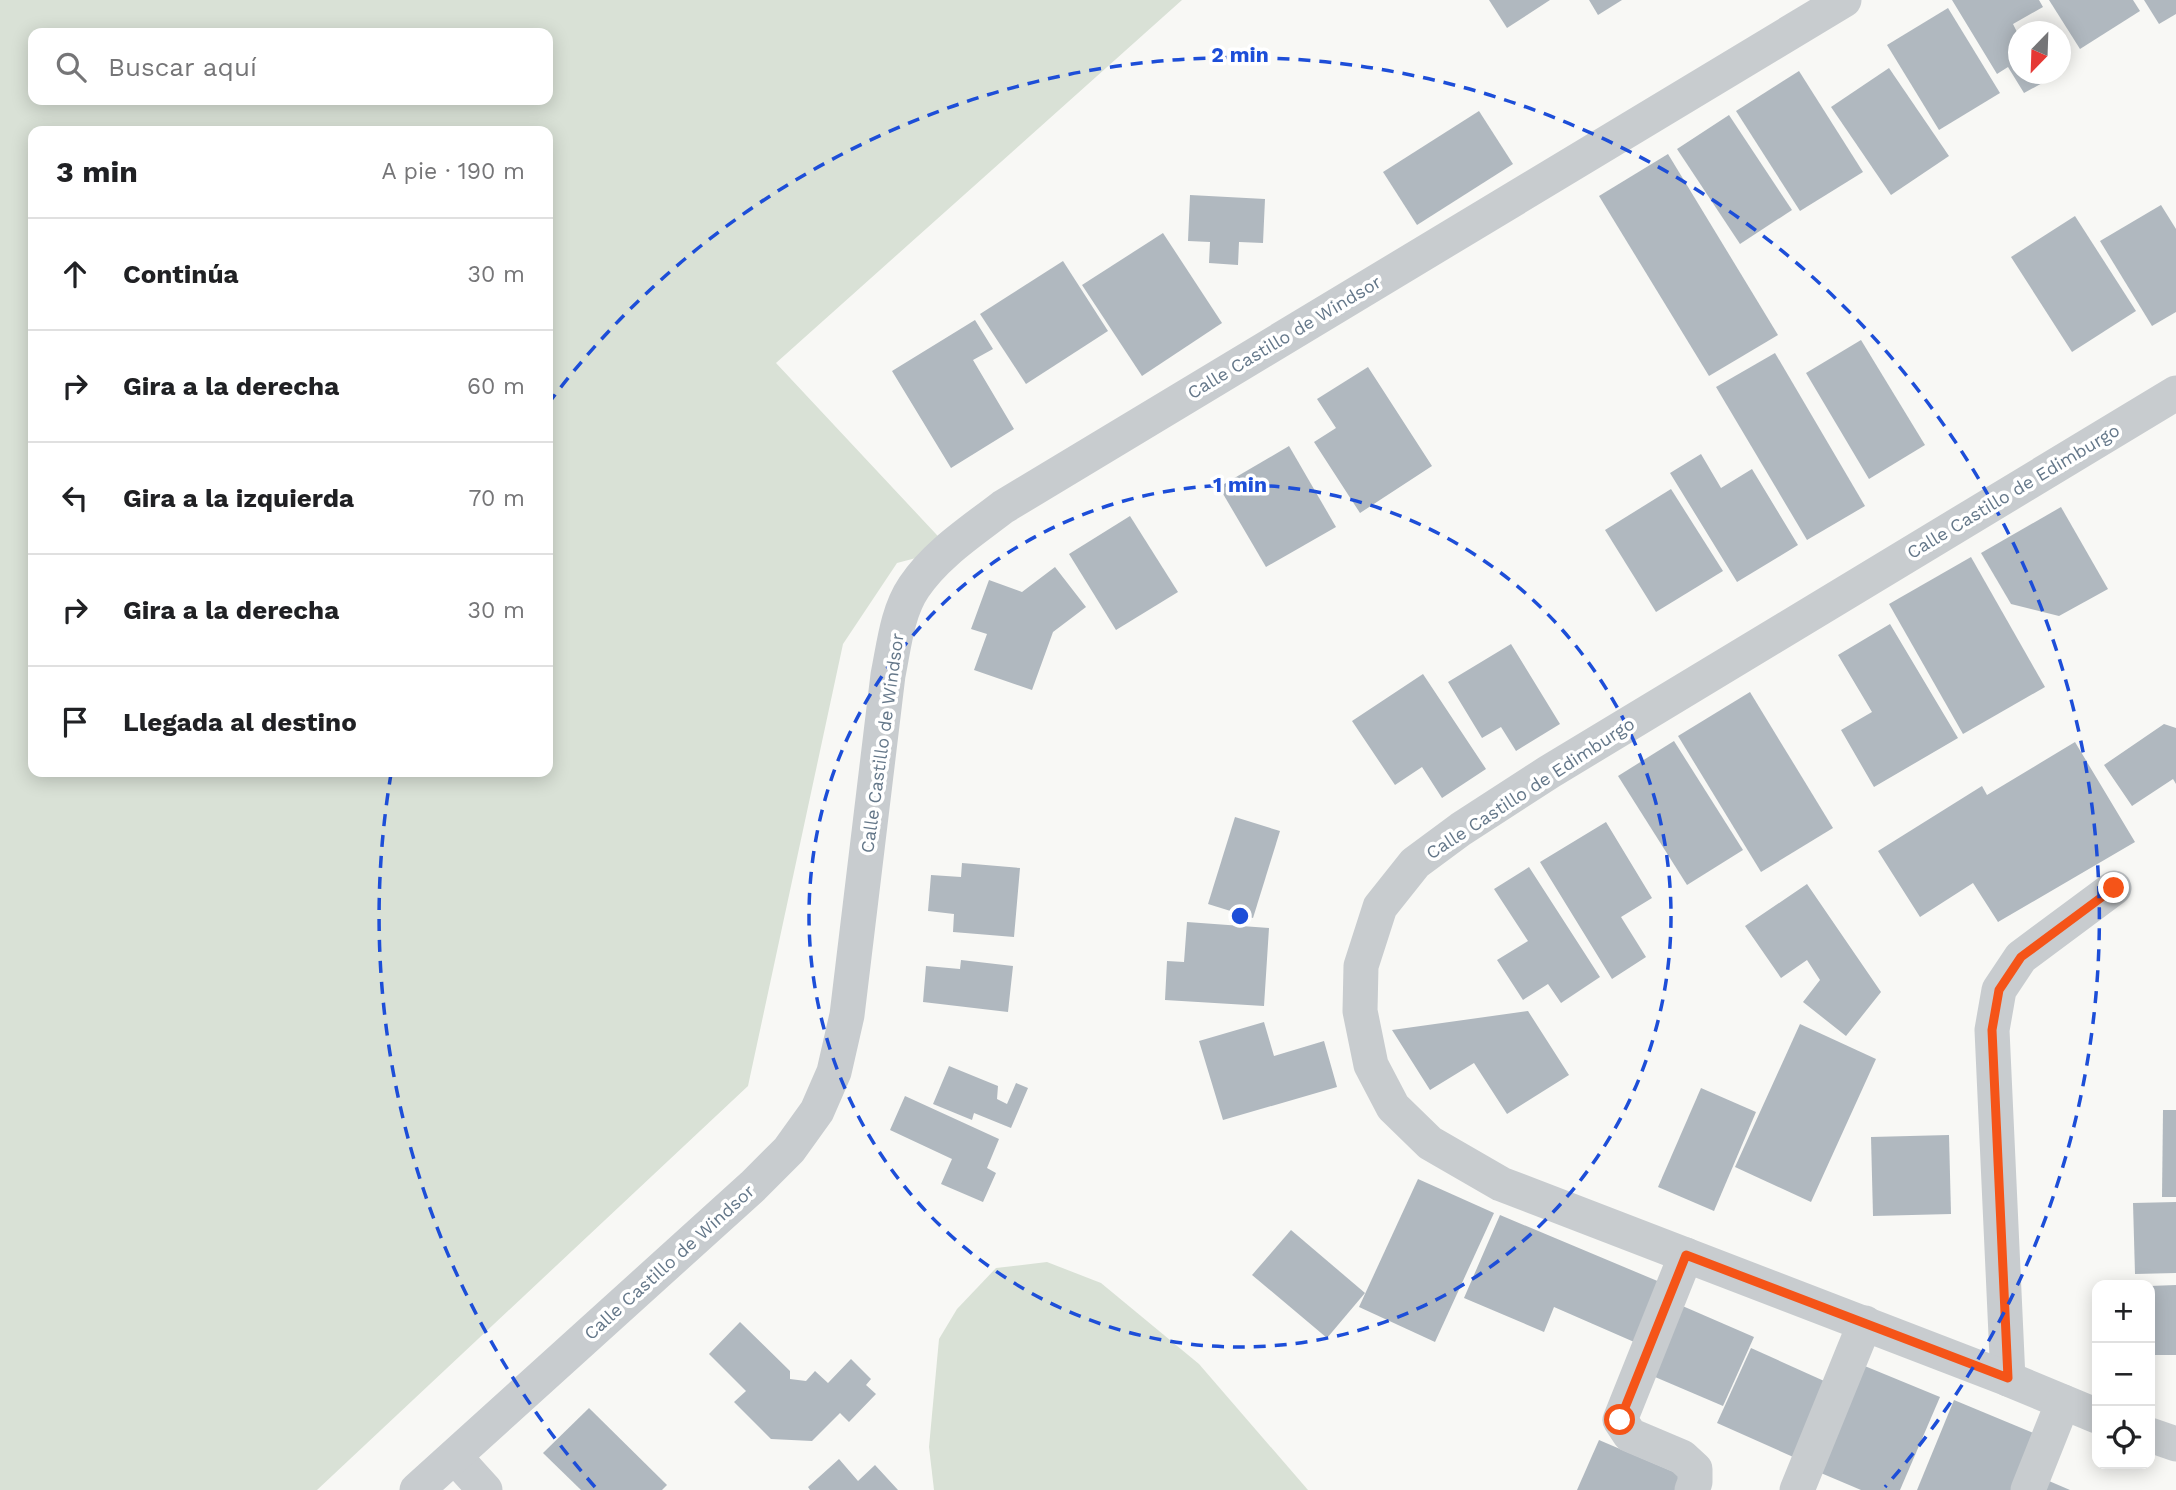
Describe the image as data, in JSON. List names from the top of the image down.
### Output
{
  "streets": {
    "street": ["Calle Castillo de Windsor", "Calle Castillo de Edimburgo"]
  },
  "north": "bottom left",
  "page": {
    "search": "Buscar aquí",
    "heading": ["3 min", "A pie · 190 m"],
    "list": [
      ["Continúa", "30 m"],
      ["Gira a la derecha", "60 m"],
      ["Gira a la izquierda", "70 m"],
      ["Gira a la derecha", "30 m"],
      "Llegada al destino"
    ],
    "map_buttons": ["+", "−"]
  },
  "rings": ["2 min", "1 min"]
}
